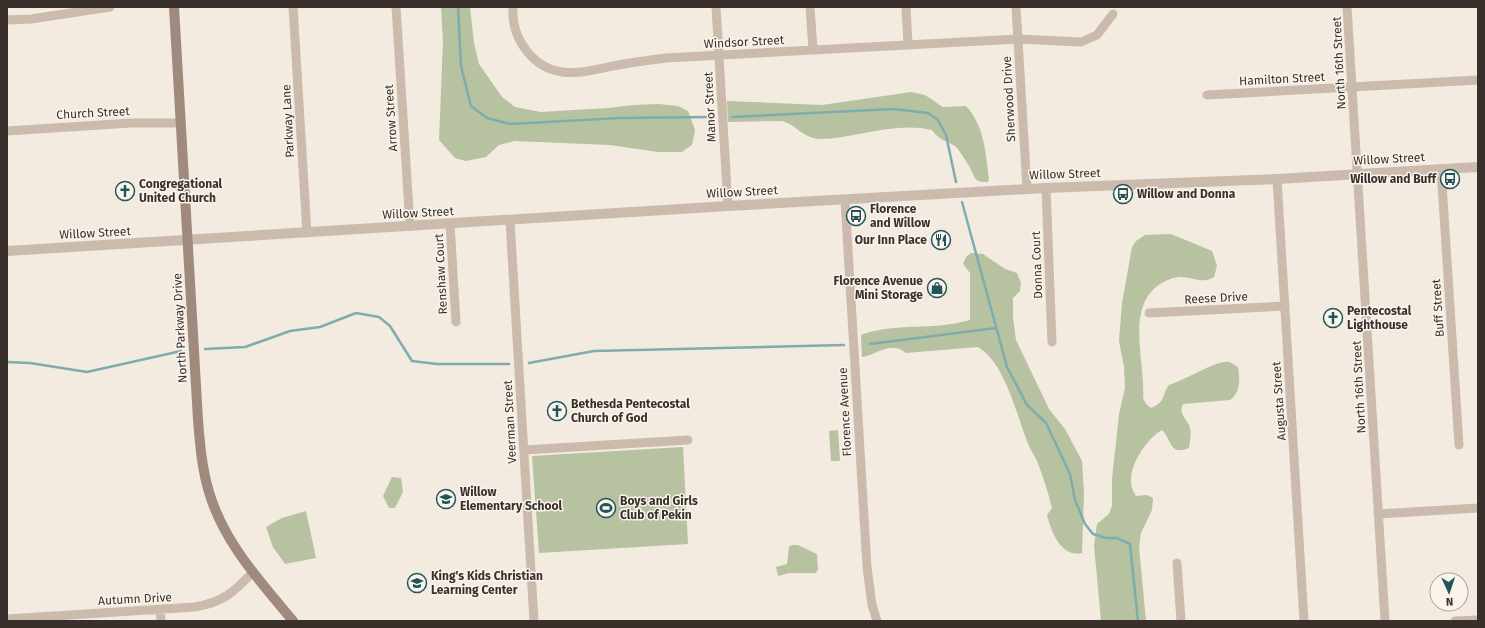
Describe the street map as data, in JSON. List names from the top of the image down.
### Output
{
  "streets": {
    "main road": ["North Parkway Drive"],
    "street": [
      "Windsor Street",
      "North 16th Street",
      "Hamilton Street",
      "Sherwood Drive",
      "Manor Street",
      "Church Street",
      "Arrow Street",
      "Parkway Lane",
      "Willow Street",
      "Donna Court",
      "Renshaw Court",
      "Reese Drive",
      "Buff Street",
      "Augusta Street",
      "Florence Avenue",
      "Veerman Street",
      "Autumn Drive"
    ]
  },
  "crossings": [
    ["Windsor Street", "Sherwood Drive"],
    ["Windsor Street", "Manor Street"],
    ["North 16th Street", "Hamilton Street"],
    ["North 16th Street", "Willow Street"],
    ["Sherwood Drive", "Willow Street"],
    ["Manor Street", "Willow Street"],
    ["Church Street", "North Parkway Drive"],
    ["Arrow Street", "Willow Street"],
    ["Parkway Lane", "Willow Street"],
    ["Willow Street", "Donna Court"],
    ["Willow Street", "Renshaw Court"],
    ["Willow Street", "Buff Street"],
    ["Willow Street", "North Parkway Drive"],
    ["Willow Street", "Augusta Street"],
    ["Willow Street", "Florence Avenue"],
    ["Willow Street", "Veerman Street"],
    ["Reese Drive", "Augusta Street"],
    ["North Parkway Drive", "Autumn Drive"]
  ],
  "places": {
    "bus stop": ["Willow and Buff", "Willow and Donna", "Florence and Willow"],
    "church": ["Congregational United Church", "Pentecostal Lighthouse", "Bethesda Pentecostal Church of God"],
    "restaurant": ["Our Inn Place"],
    "shop": ["Florence Avenue Mini Storage"],
    "school or university": ["Willow Elementary School", "King's Kids Christian Learning Center"],
    "sports": ["Boys and Girls Club of Pekin"]
  },
  "north": "bottom"
}
